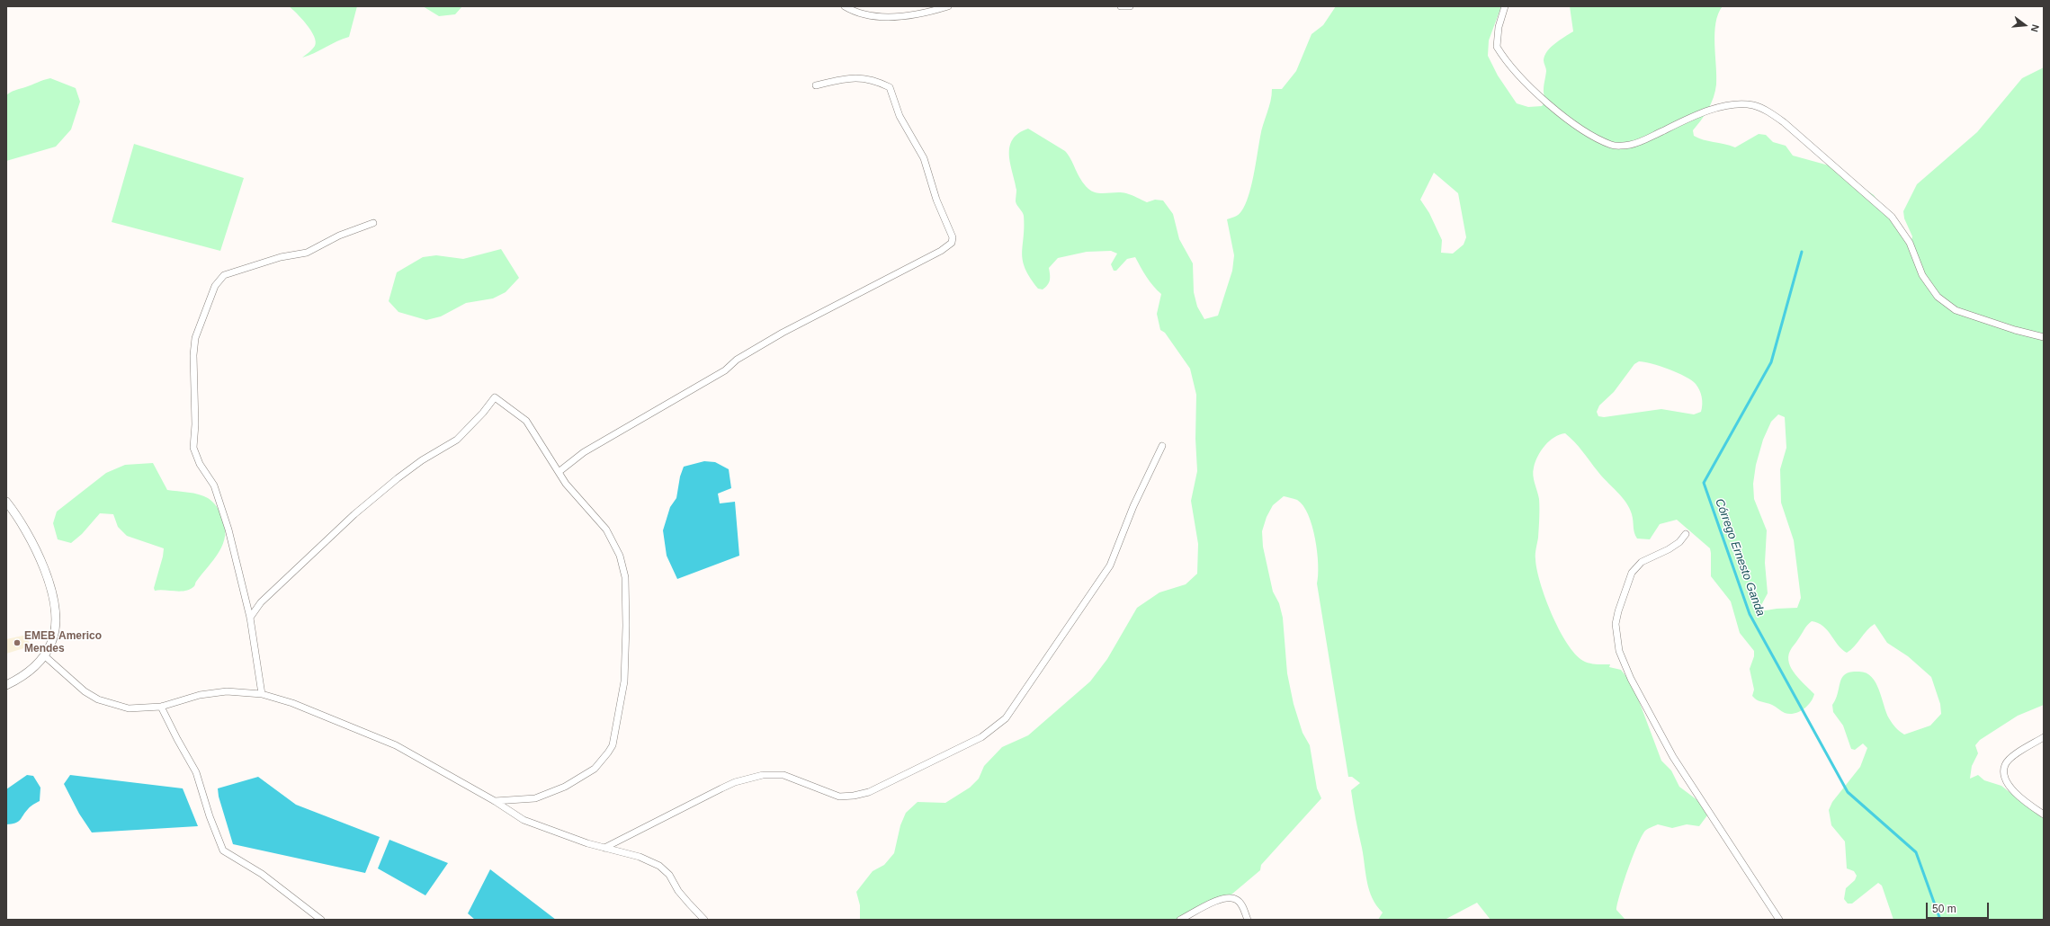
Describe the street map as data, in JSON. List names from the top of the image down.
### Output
{
  "water": ["Córrego Ernesto Ganda"],
  "places": ["EMEB Americo Mendes"],
  "scale_bar": "50 m",
  "north": "right"
}
